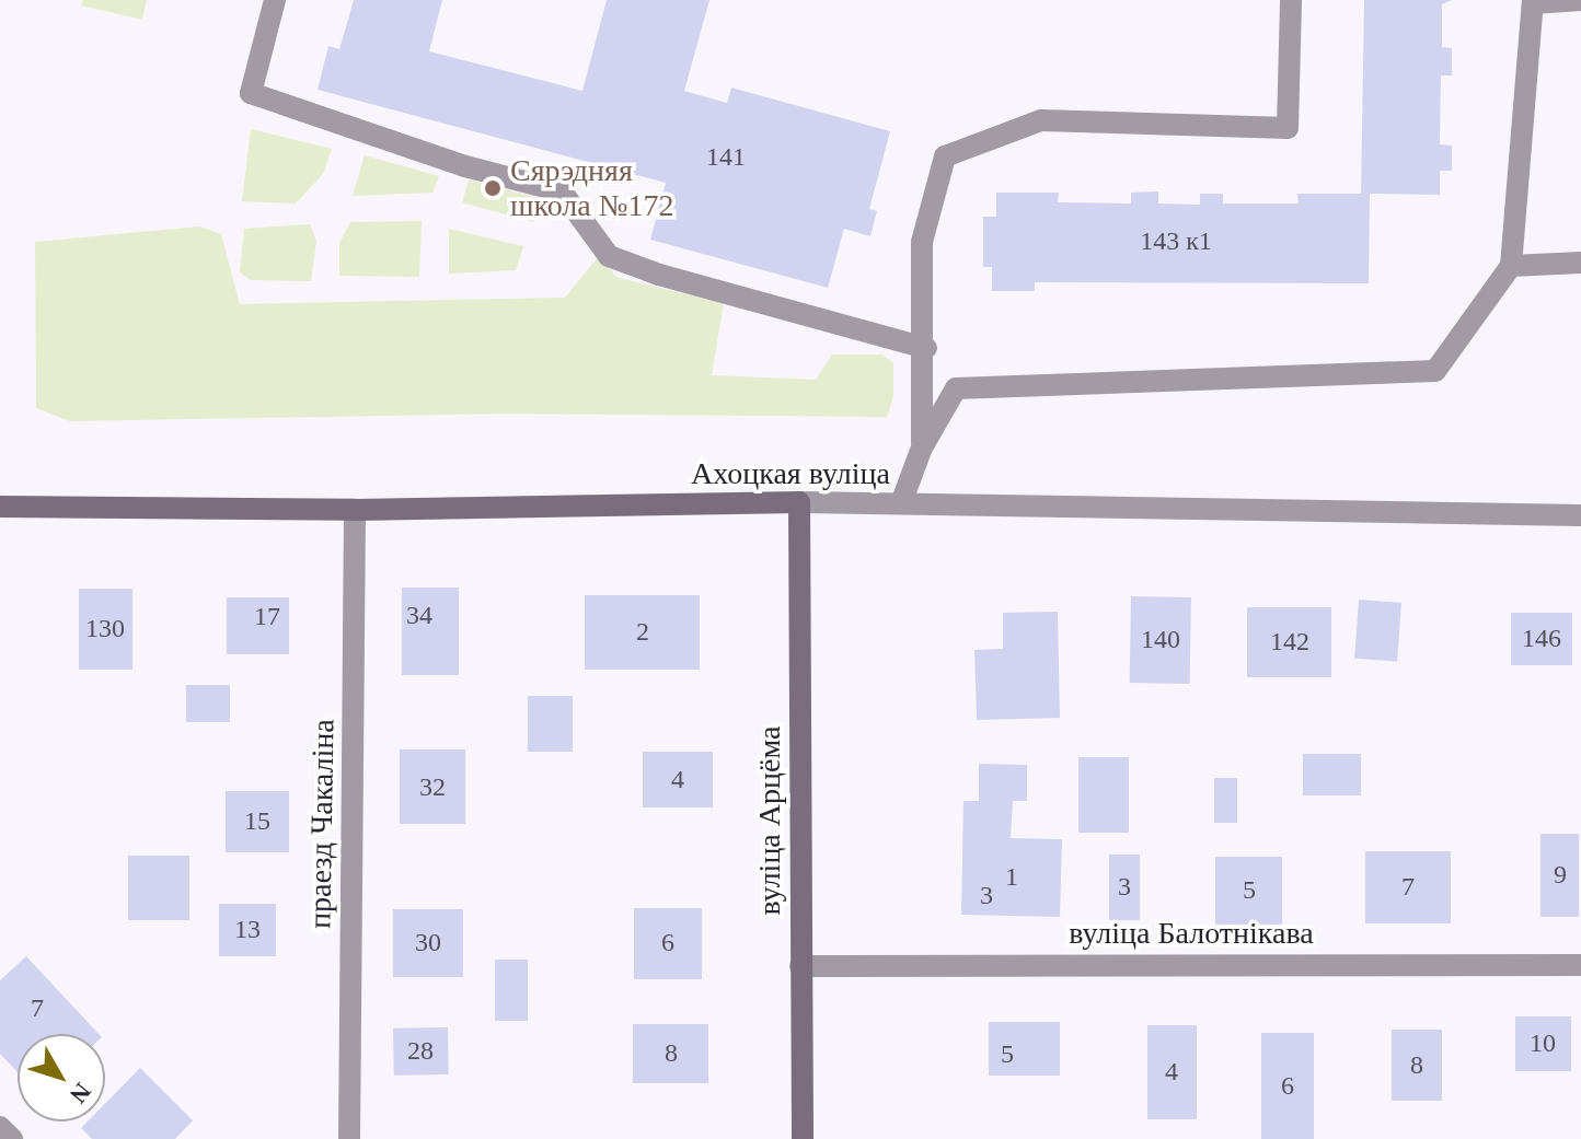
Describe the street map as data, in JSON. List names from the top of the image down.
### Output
{
  "streets": {
    "street": [
      "Ахоцкая вуліца",
      "вуліца Арцёма",
      "праезд Чакаліна",
      "вуліца Балотнікава"
    ]
  },
  "crossings": [
    ["Ахоцкая вуліца", "вуліца Арцёма"],
    ["Ахоцкая вуліца", "праезд Чакаліна"],
    ["вуліца Арцёма", "вуліца Балотнікава"]
  ],
  "places": ["Сярэдняя школа №172"],
  "house_numbers": [
    "141",
    "143 к1",
    "34",
    "17",
    "130",
    "2",
    "146",
    "140",
    "142",
    "4",
    "32",
    "15",
    "9",
    "1",
    "3",
    "7",
    "5",
    "3",
    "13",
    "30",
    "6",
    "7",
    "10",
    "28",
    "8",
    "5",
    "8",
    "4",
    "6"
  ],
  "north": "bottom right"
}
